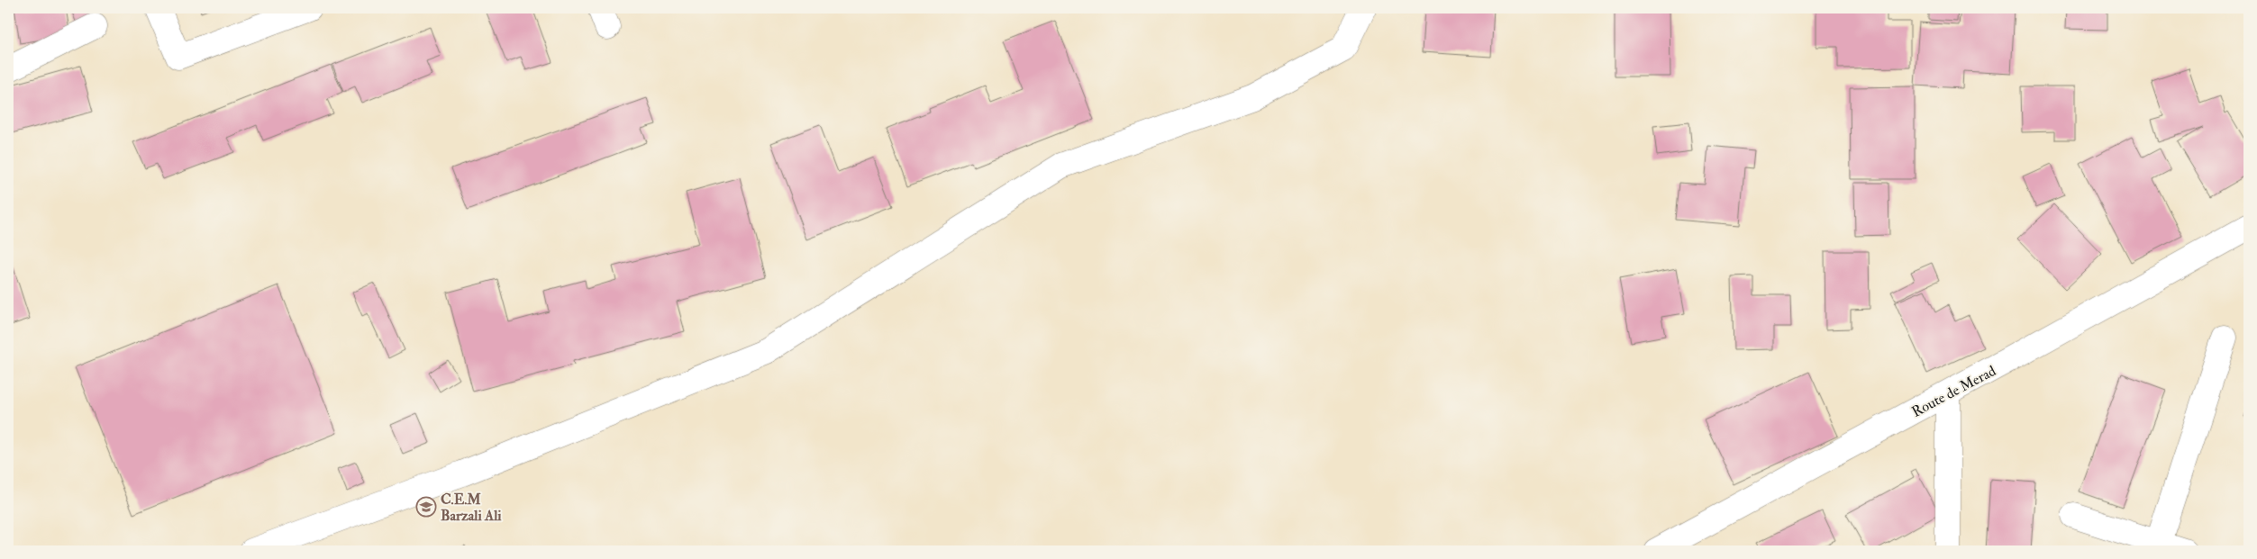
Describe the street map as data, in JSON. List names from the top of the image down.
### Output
{
  "streets": {
    "street": ["Route de Merad"]
  },
  "places": {
    "school or university": ["C.E.M Barzali Ali"]
  }
}
